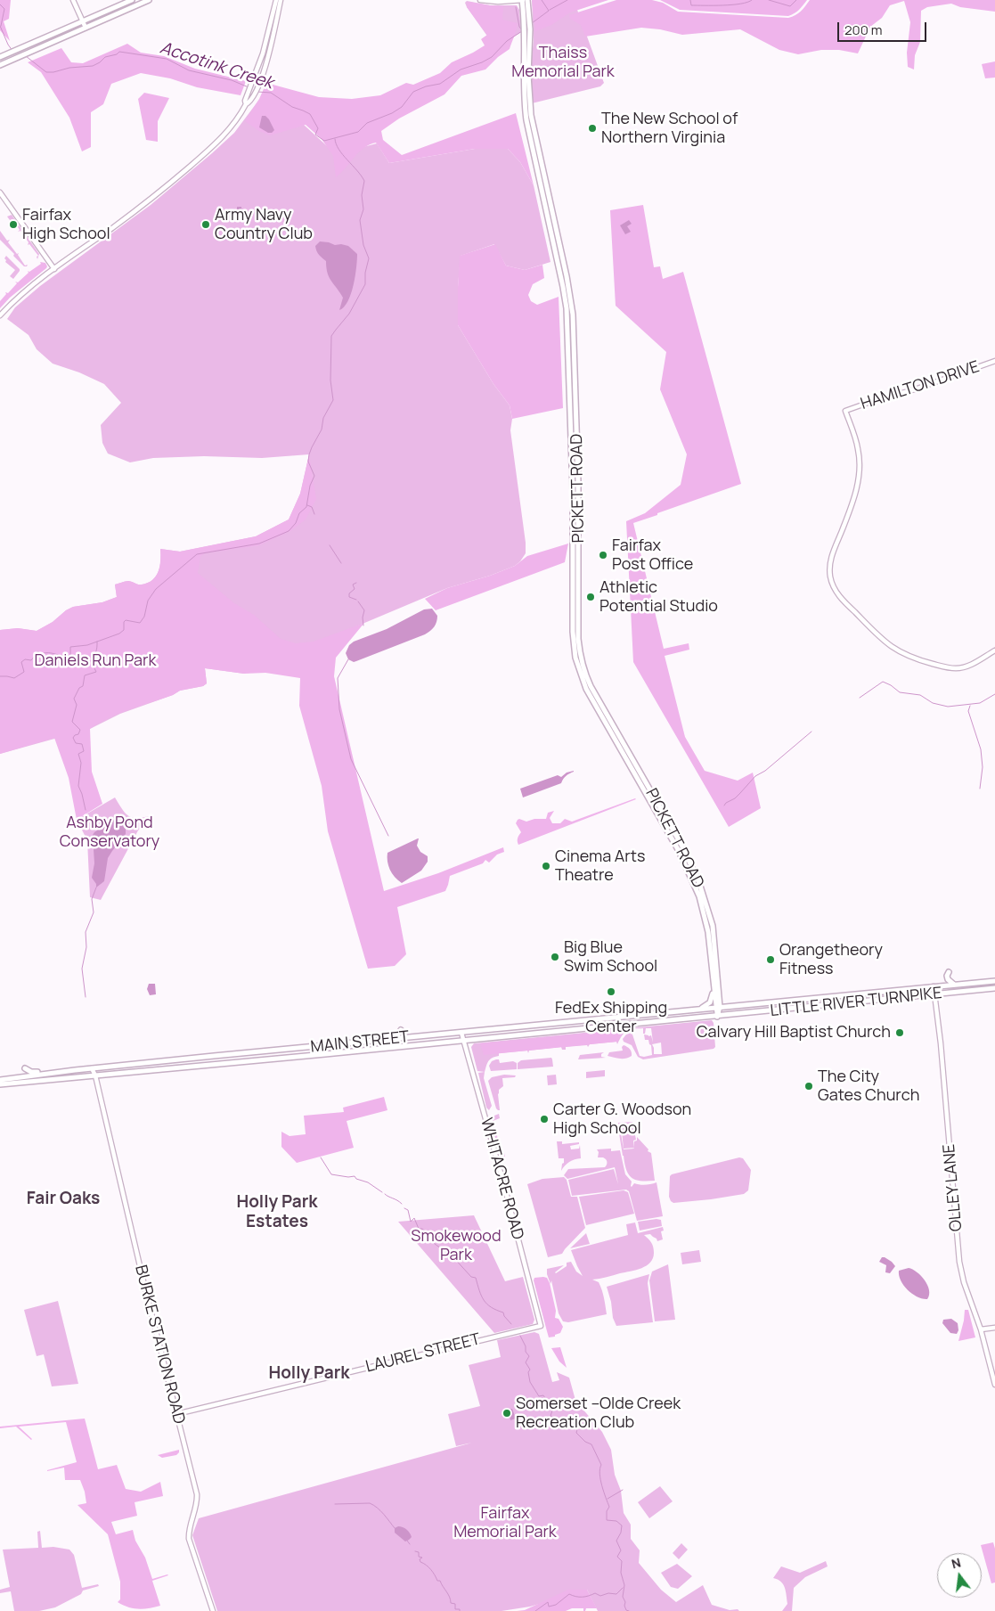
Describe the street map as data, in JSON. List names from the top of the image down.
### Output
{
  "streets": {
    "main road": ["PICKETT ROAD", "LITTLE RIVER TURNPIKE", "MAIN STREET"],
    "street": [
      "HAMILTON DRIVE",
      "WHITACRE ROAD",
      "OLLEY LANE",
      "BURKE STATION ROAD",
      "LAUREL STREET"
    ]
  },
  "crossings": [
    ["PICKETT ROAD", "LITTLE RIVER TURNPIKE"],
    ["PICKETT ROAD", "MAIN STREET"],
    ["LITTLE RIVER TURNPIKE", "MAIN STREET"],
    ["LITTLE RIVER TURNPIKE", "OLLEY LANE"],
    ["MAIN STREET", "WHITACRE ROAD"],
    ["MAIN STREET", "BURKE STATION ROAD"],
    ["WHITACRE ROAD", "LAUREL STREET"],
    ["BURKE STATION ROAD", "LAUREL STREET"]
  ],
  "districts": ["Fair Oaks", "Holly Park Estates", "Holly Park"],
  "water": ["Accotink Creek"],
  "parks": [
    "Thaiss Memorial Park",
    "Daniels Run Park",
    "Ashby Pond Conservatory",
    "Smokewood Park",
    "Fairfax Memorial Park"
  ],
  "places": [
    "The New School of Northern Virginia",
    "Fairfax High School",
    "Army Navy Country Club",
    "Fairfax Post Office",
    "Athletic Potential Studio",
    "Cinema Arts Theatre",
    "Big Blue Swim School",
    "Orangetheory Fitness",
    "FedEx Shipping Center",
    "Calvary Hill Baptist Church",
    "The City Gates Church",
    "Carter G. Woodson High School",
    "Somerset –Olde Creek Recreation Club"
  ],
  "scale_bar": "200 m",
  "north": "top"
}
